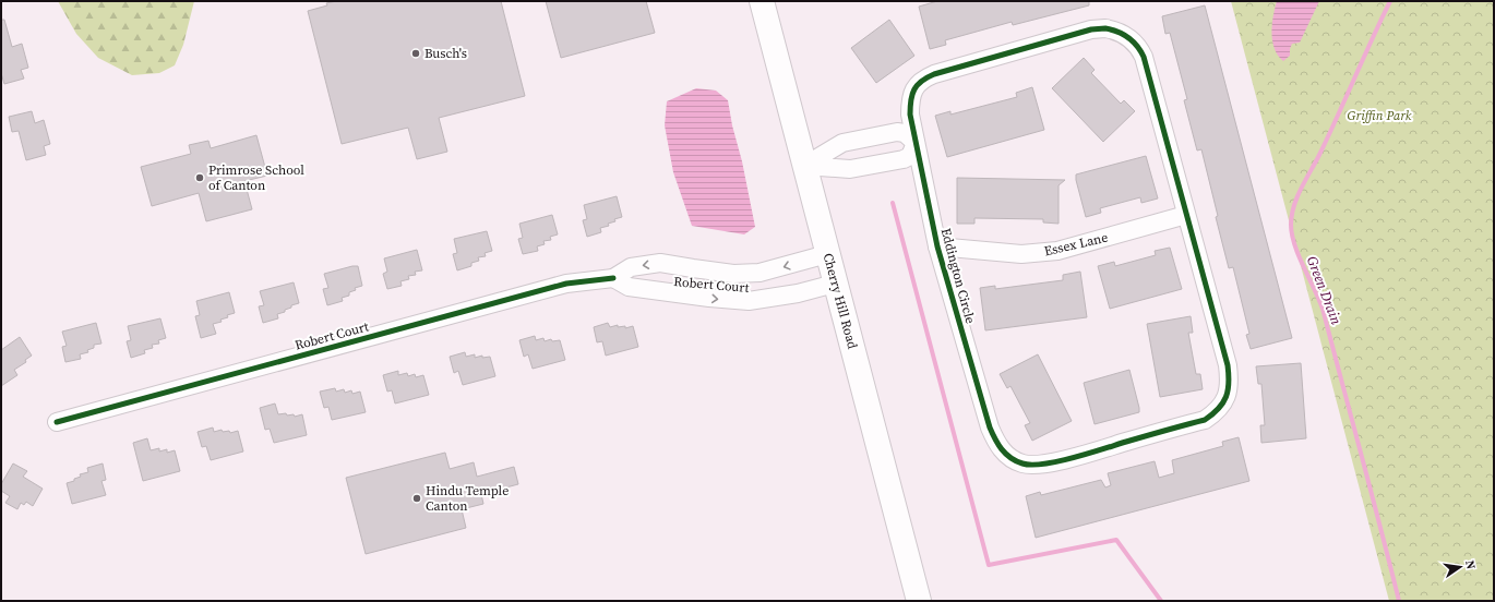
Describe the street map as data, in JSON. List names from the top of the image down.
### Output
{
  "streets": {
    "main road": ["Cherry Hill Road"],
    "street": ["Essex Lane", "Eddington Circle", "Robert Court"]
  },
  "crossings": [
    ["Essex Lane", "Eddington Circle"],
    ["Robert Court", "Cherry Hill Road"]
  ],
  "water": ["Green Drain"],
  "parks": ["Griffin Park"],
  "places": ["Busch's", "Primrose School of Canton", "Hindu Temple Canton"],
  "north": "right"
}
